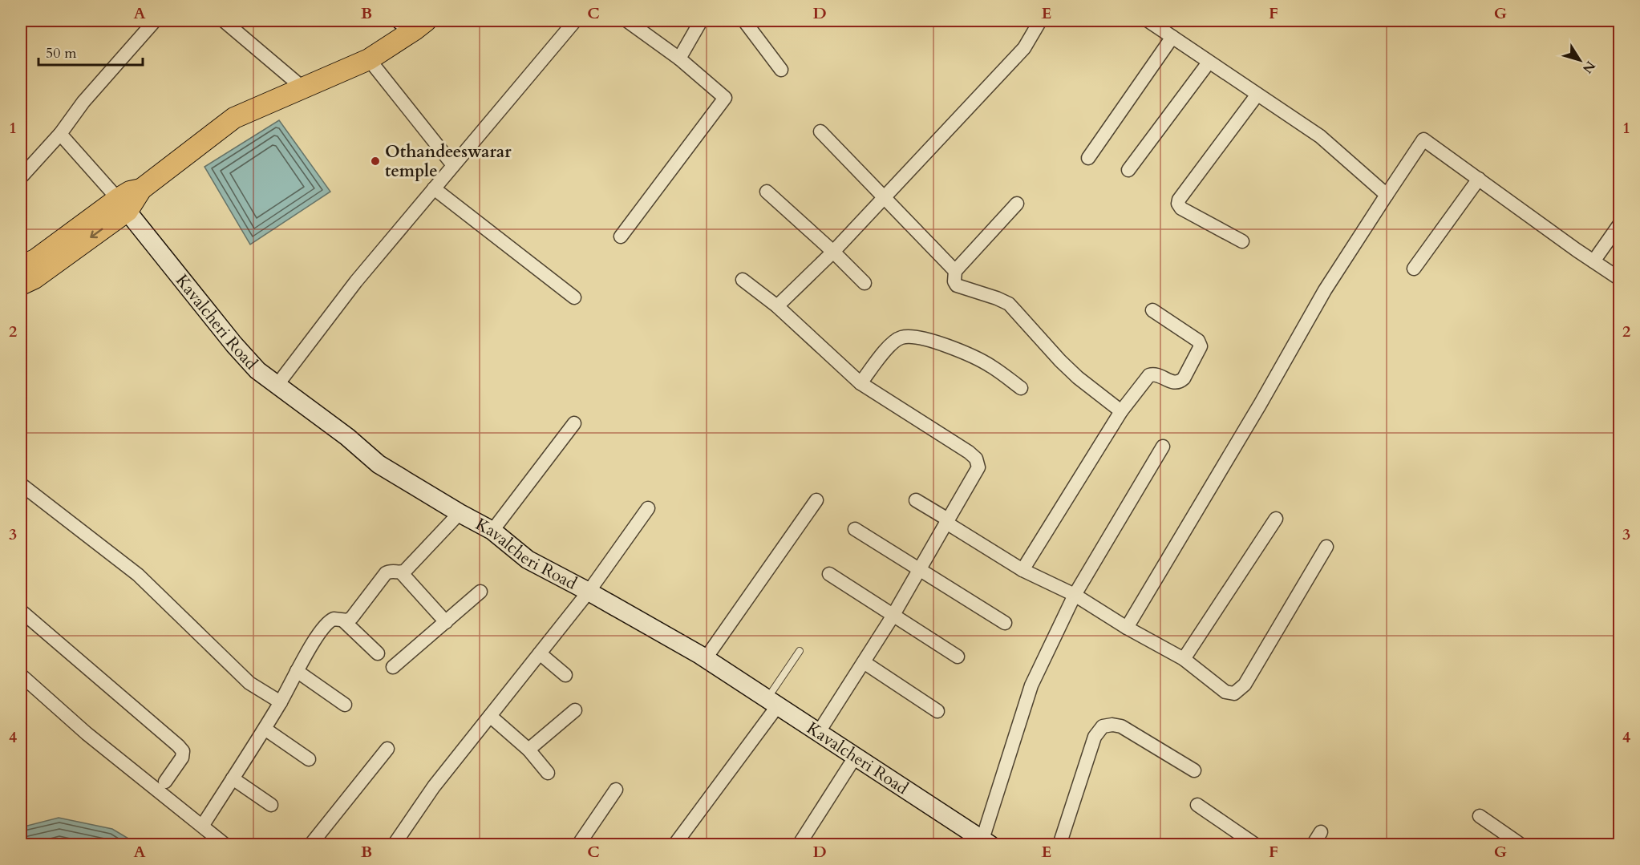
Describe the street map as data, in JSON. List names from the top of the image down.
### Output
{
  "streets": {
    "street": ["Kavalcheri Road"]
  },
  "places": ["Othandeeswarar temple"],
  "scale_bar": "50 m",
  "north": "bottom right",
  "grid": {
    "columns": [
      "A",
      "B",
      "C",
      "D",
      "E",
      "F",
      "G"
    ],
    "rows": [
      "1",
      "2",
      "3",
      "4"
    ]
  }
}
